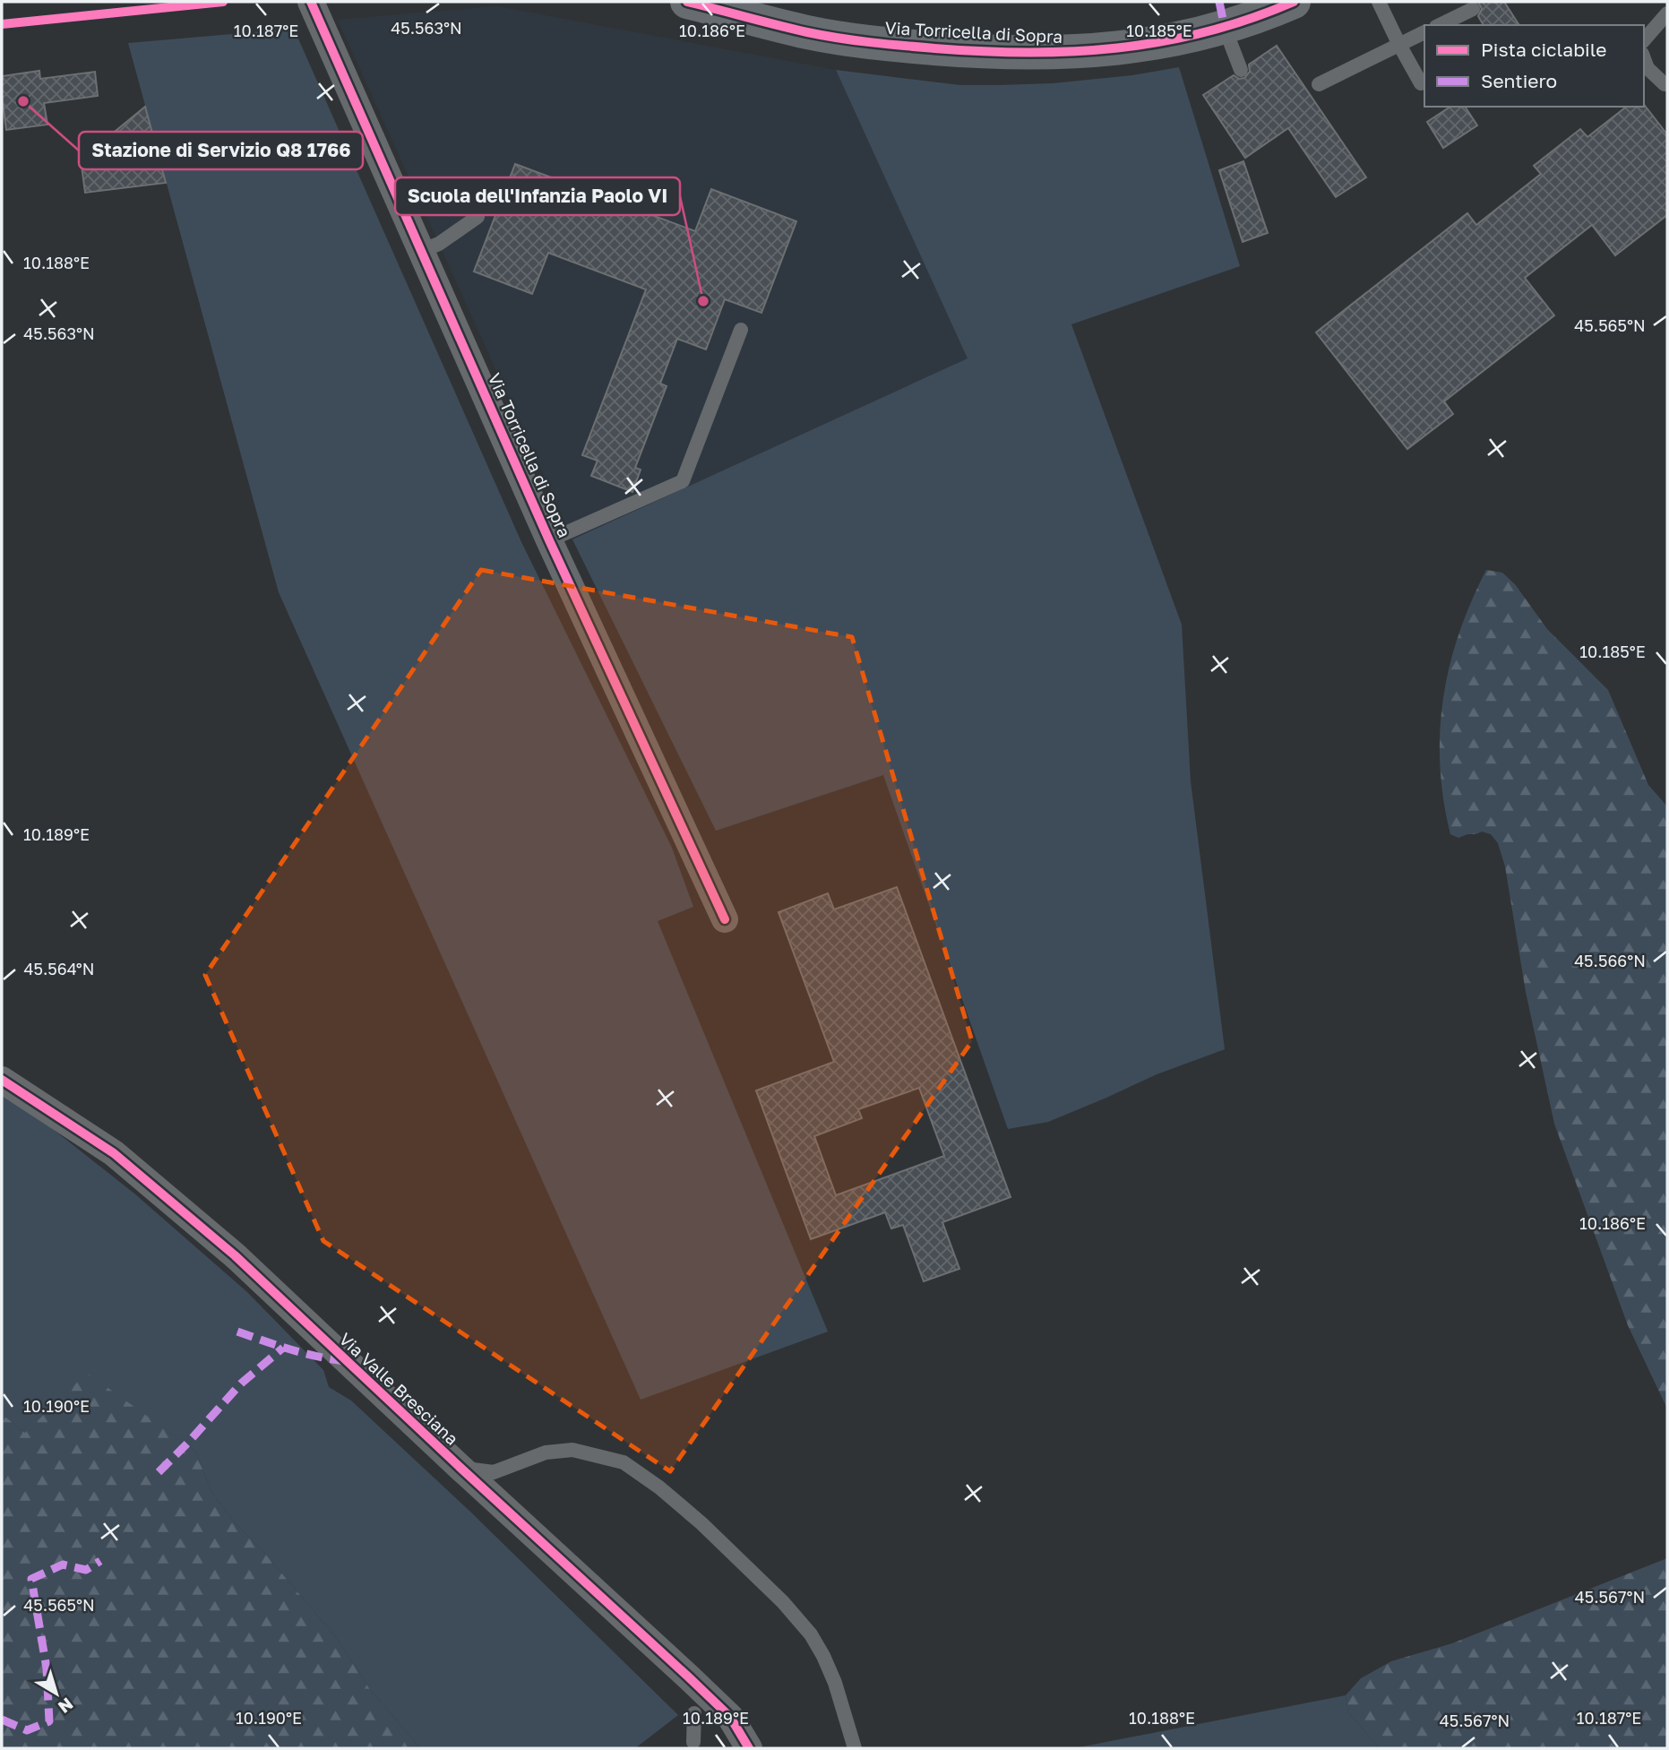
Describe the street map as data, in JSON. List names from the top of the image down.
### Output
{
  "streets": {
    "street": ["Via Torricella di Sopra", "Via Valle Bresciana"]
  },
  "places": ["Stazione di Servizio Q8 1766", "Scuola dell'Infanzia Paolo VI"],
  "legend": ["Pista ciclabile", "Sentiero"],
  "north": "bottom right",
  "coordinates": [
    "45.563°N",
    "10.187°E",
    "10.186°E",
    "10.185°E",
    "10.188°E",
    "45.565°N",
    "10.189°E",
    "45.566°N",
    "45.564°N",
    "10.190°E",
    "45.567°N"
  ]
}
